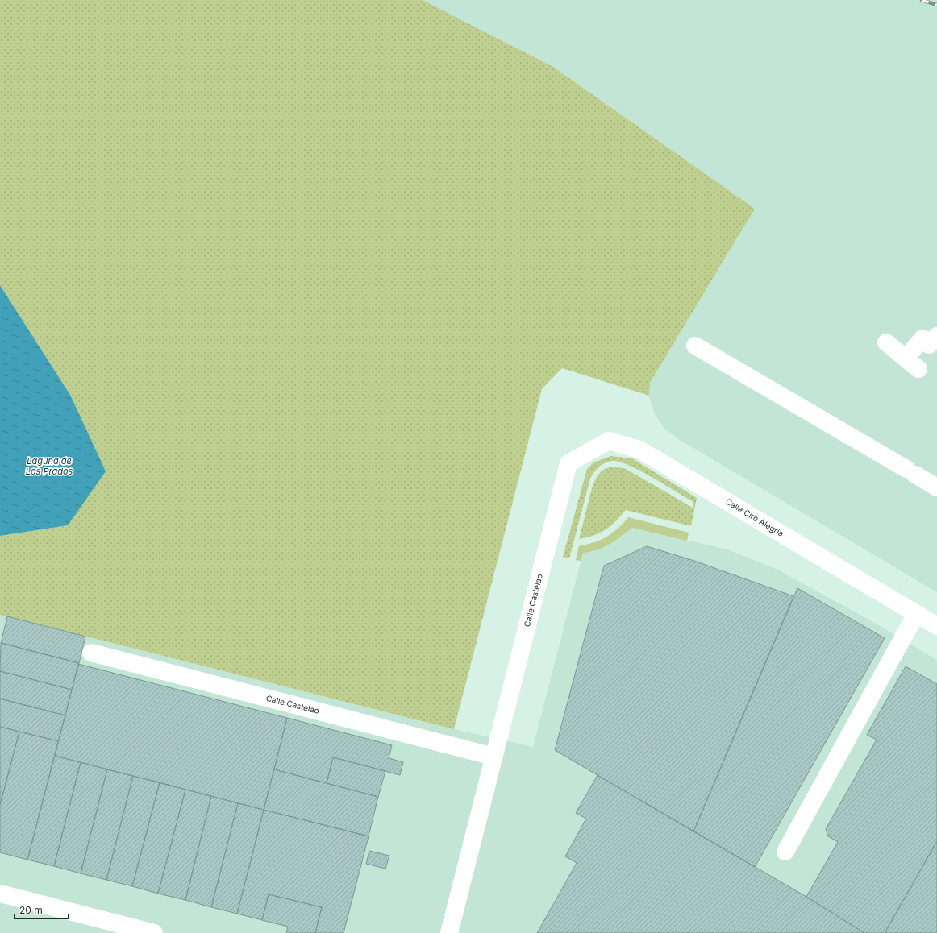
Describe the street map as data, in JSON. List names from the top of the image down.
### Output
{
  "streets": {
    "street": ["Calle Ciro Alegría", "Calle Castelao"]
  },
  "crossings": [
    ["Calle Ciro Alegría", "Calle Castelao"]
  ],
  "water": ["Laguna de Los Prados"],
  "scale_bar": "20 m"
}
